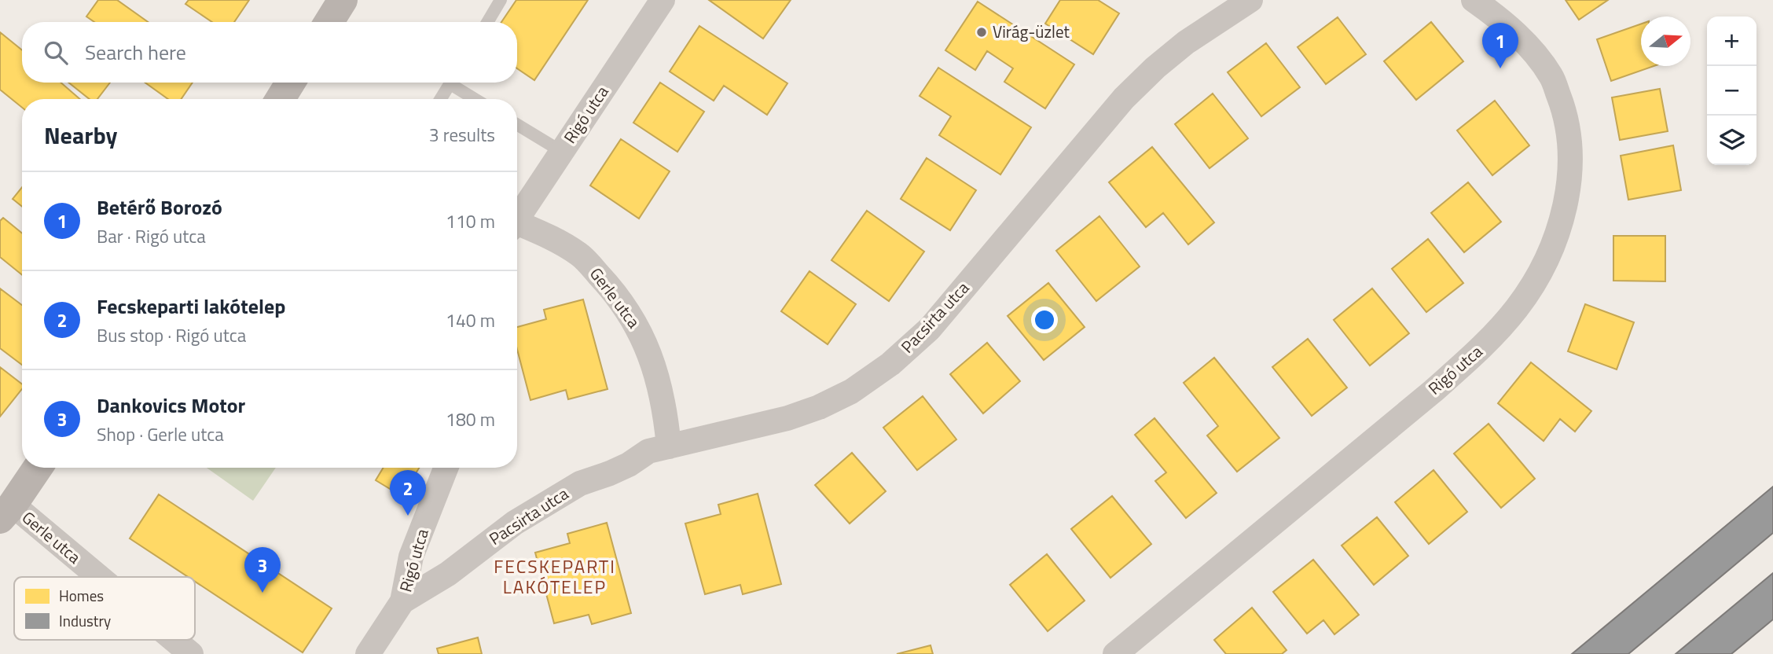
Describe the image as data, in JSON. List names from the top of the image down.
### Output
{
  "streets": {
    "street": ["Rigó utca", "Gerle utca", "Pacsirta utca"]
  },
  "crossings": [
    ["Rigó utca", "Pacsirta utca"],
    ["Gerle utca", "Pacsirta utca"]
  ],
  "districts": ["FECSKEPARTI LAKÓTELEP"],
  "places": ["Virág-üzlet"],
  "legend": ["Homes", "Industry"],
  "north": "right",
  "page": {
    "map_buttons": ["+", "−"],
    "search": "Search here",
    "pins": ["1", "2", "3"],
    "heading": ["Nearby", "3 results"],
    "list": [
      {
        "mark": "1",
        "name": "Betérő Borozó",
        "note": "Bar · Rigó utca",
        "value": "110 m"
      },
      {
        "mark": "2",
        "name": "Fecskeparti lakótelep",
        "note": "Bus stop · Rigó utca",
        "value": "140 m"
      },
      {
        "mark": "3",
        "name": "Dankovics Motor",
        "note": "Shop · Gerle utca",
        "value": "180 m"
      }
    ]
  }
}
